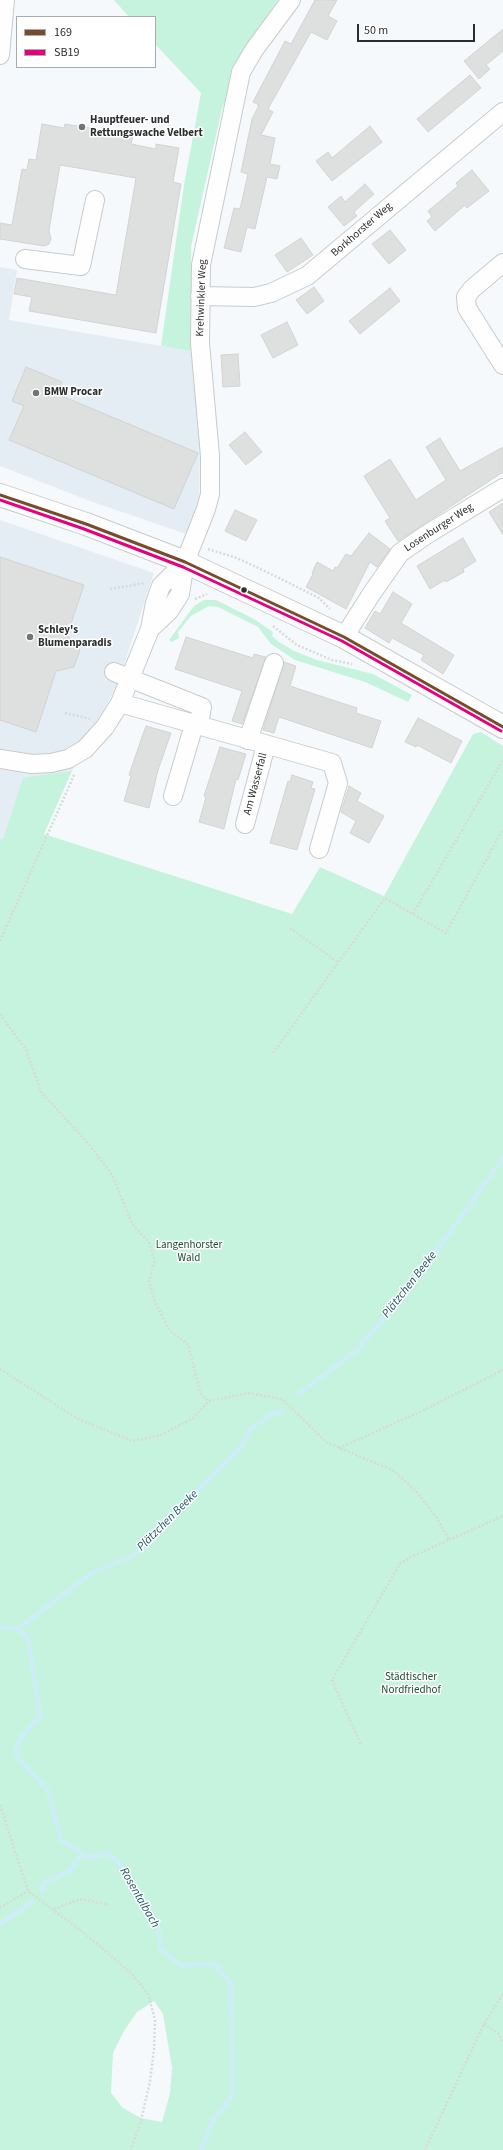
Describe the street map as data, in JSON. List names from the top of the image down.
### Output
{
  "streets": {
    "street": [
      "Borkhorster Weg",
      "Krehwinkler Weg",
      "Losenburger Weg",
      "Am Wasserfall"
    ]
  },
  "crossings": [
    ["Borkhorster Weg", "Krehwinkler Weg"]
  ],
  "water": ["Plätzchen Beeke", "Rosentalbach"],
  "parks": ["Langenhorster Wald", "Städtischer Nordfriedhof"],
  "places": ["Hauptfeuer- und Rettungswache Velbert", "BMW Procar", "Schley's Blumenparadis"],
  "lines": ["transit line 169", "transit line SB19"],
  "legend": ["169", "SB19"],
  "scale_bar": "50 m"
}
